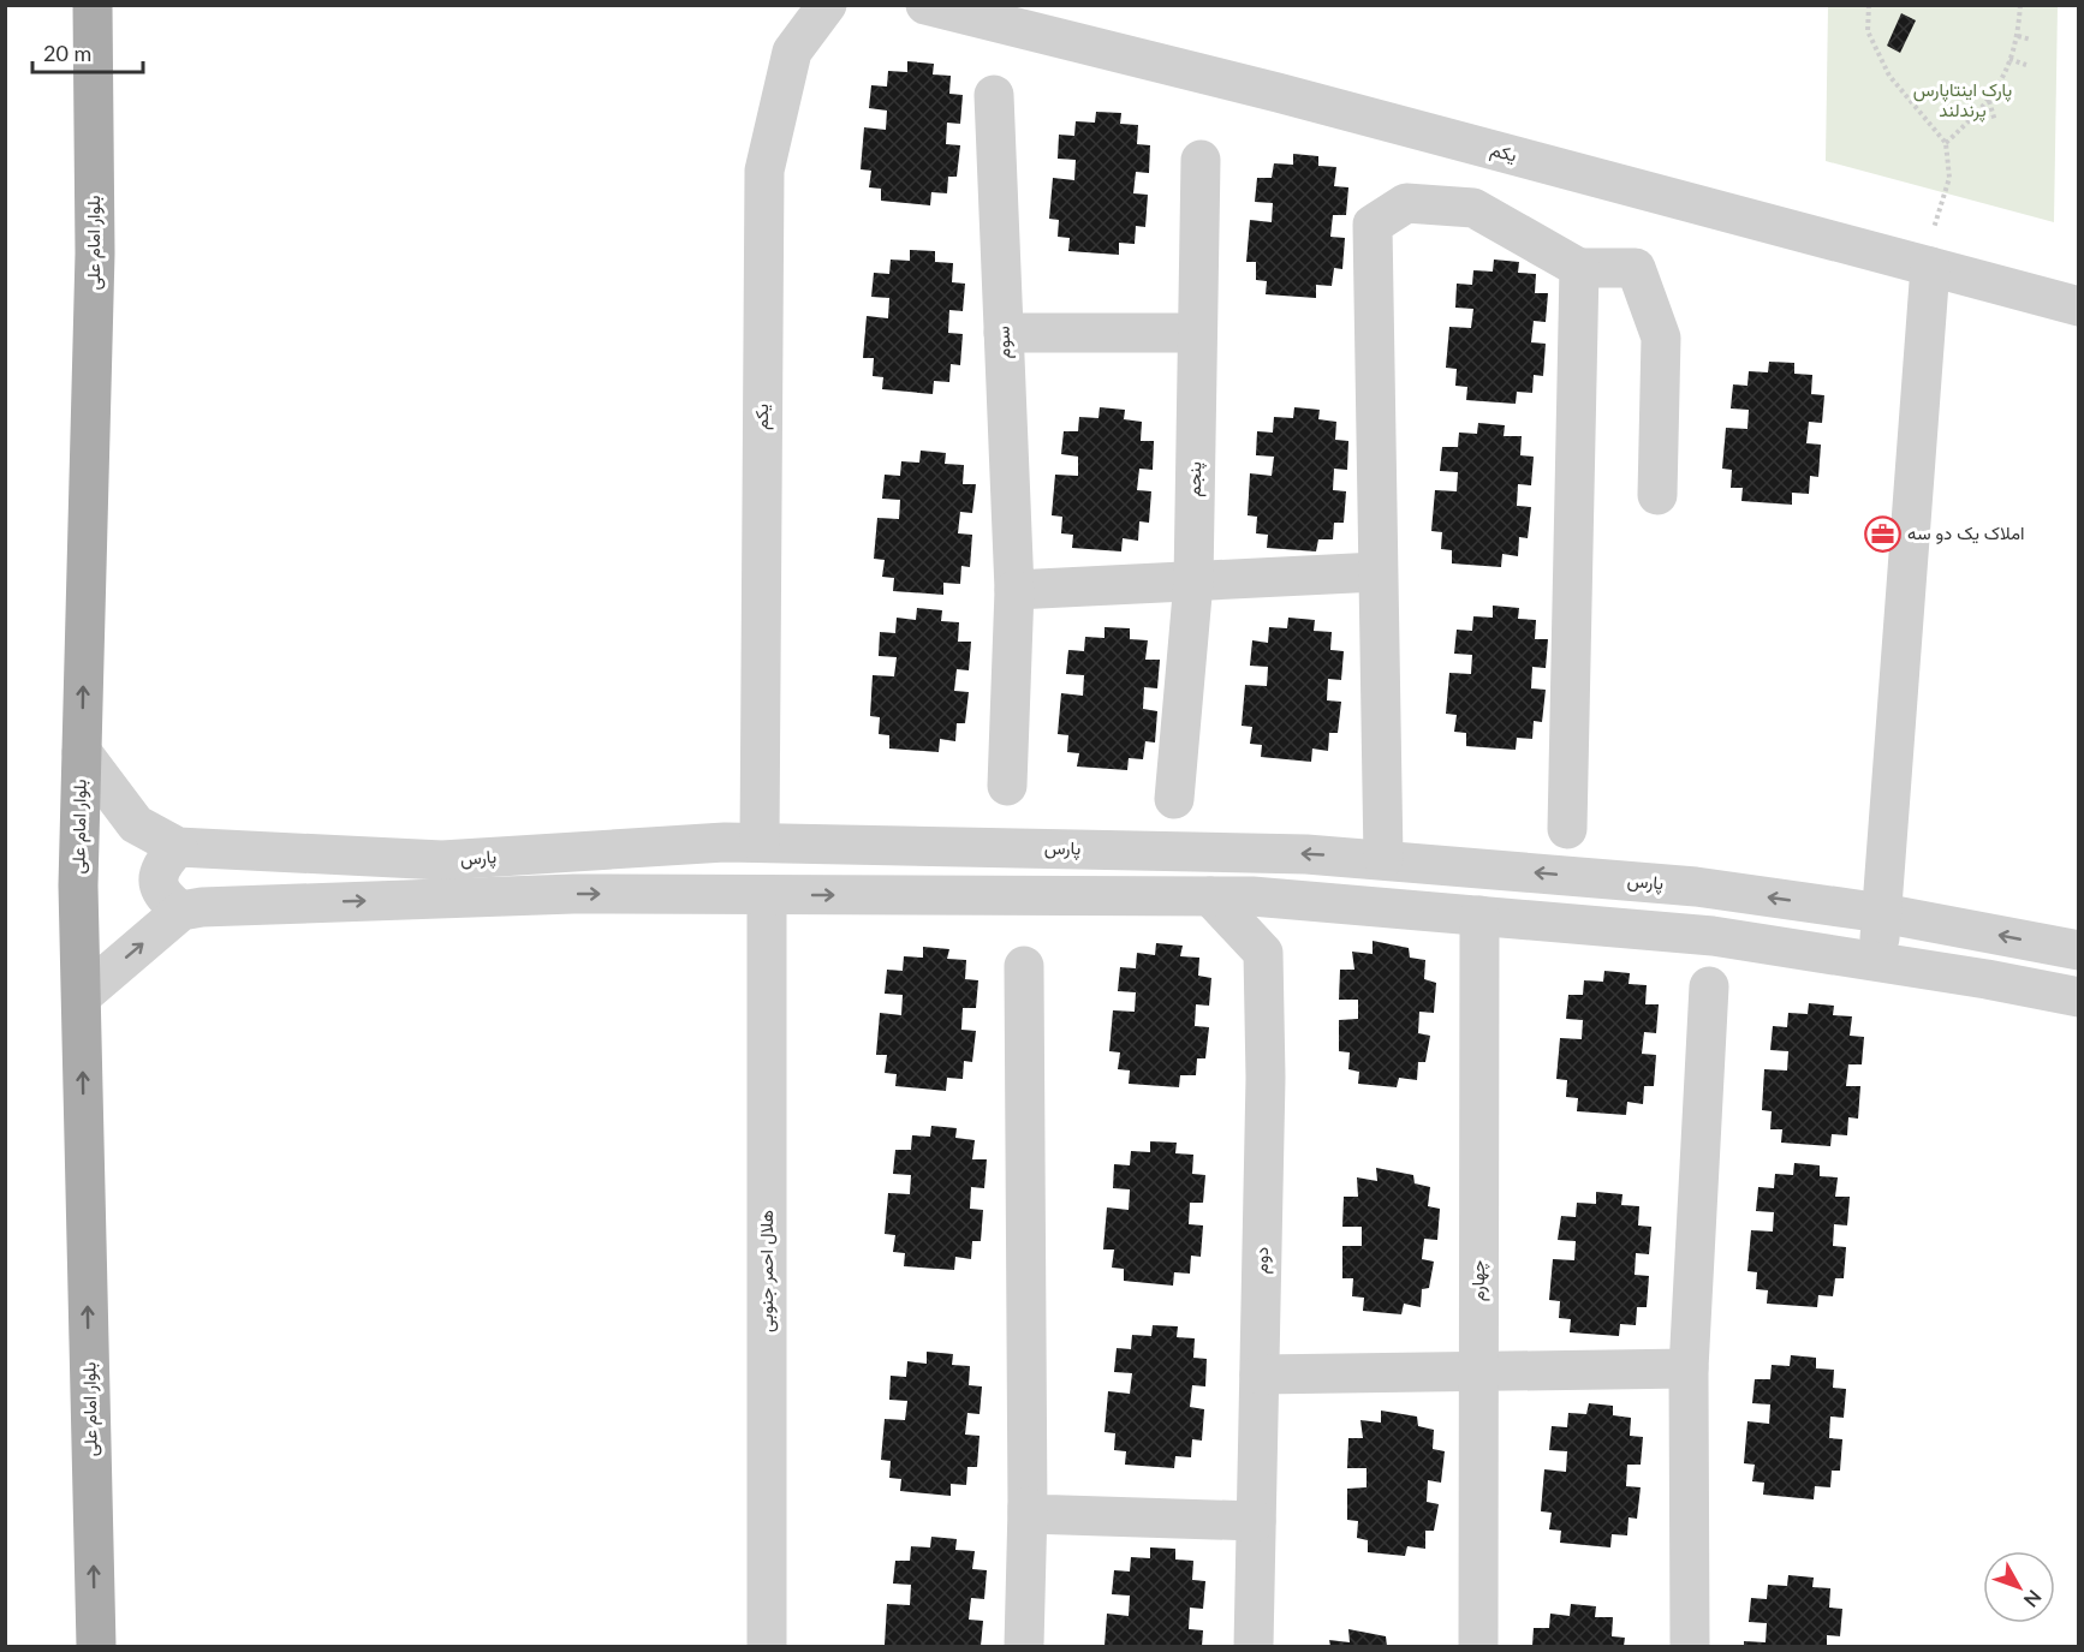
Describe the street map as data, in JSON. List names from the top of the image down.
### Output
{
  "streets": {
    "main road": ["بلوار امام علی"],
    "street": [
      "یکم",
      "سوم",
      "پنجم",
      "پارس",
      "دوم",
      "هلال احمر جنوبی",
      "چهارم"
    ]
  },
  "crossings": [
    ["یکم", "پارس"],
    ["بلوار امام علی", "پارس"]
  ],
  "one_way": ["بلوار امام علی"],
  "parks": ["پارک اینتاپارس پرندلند"],
  "places": {
    "office": ["املاک یک دو سه"]
  },
  "scale_bar": "20 m",
  "north": "bottom right"
}
